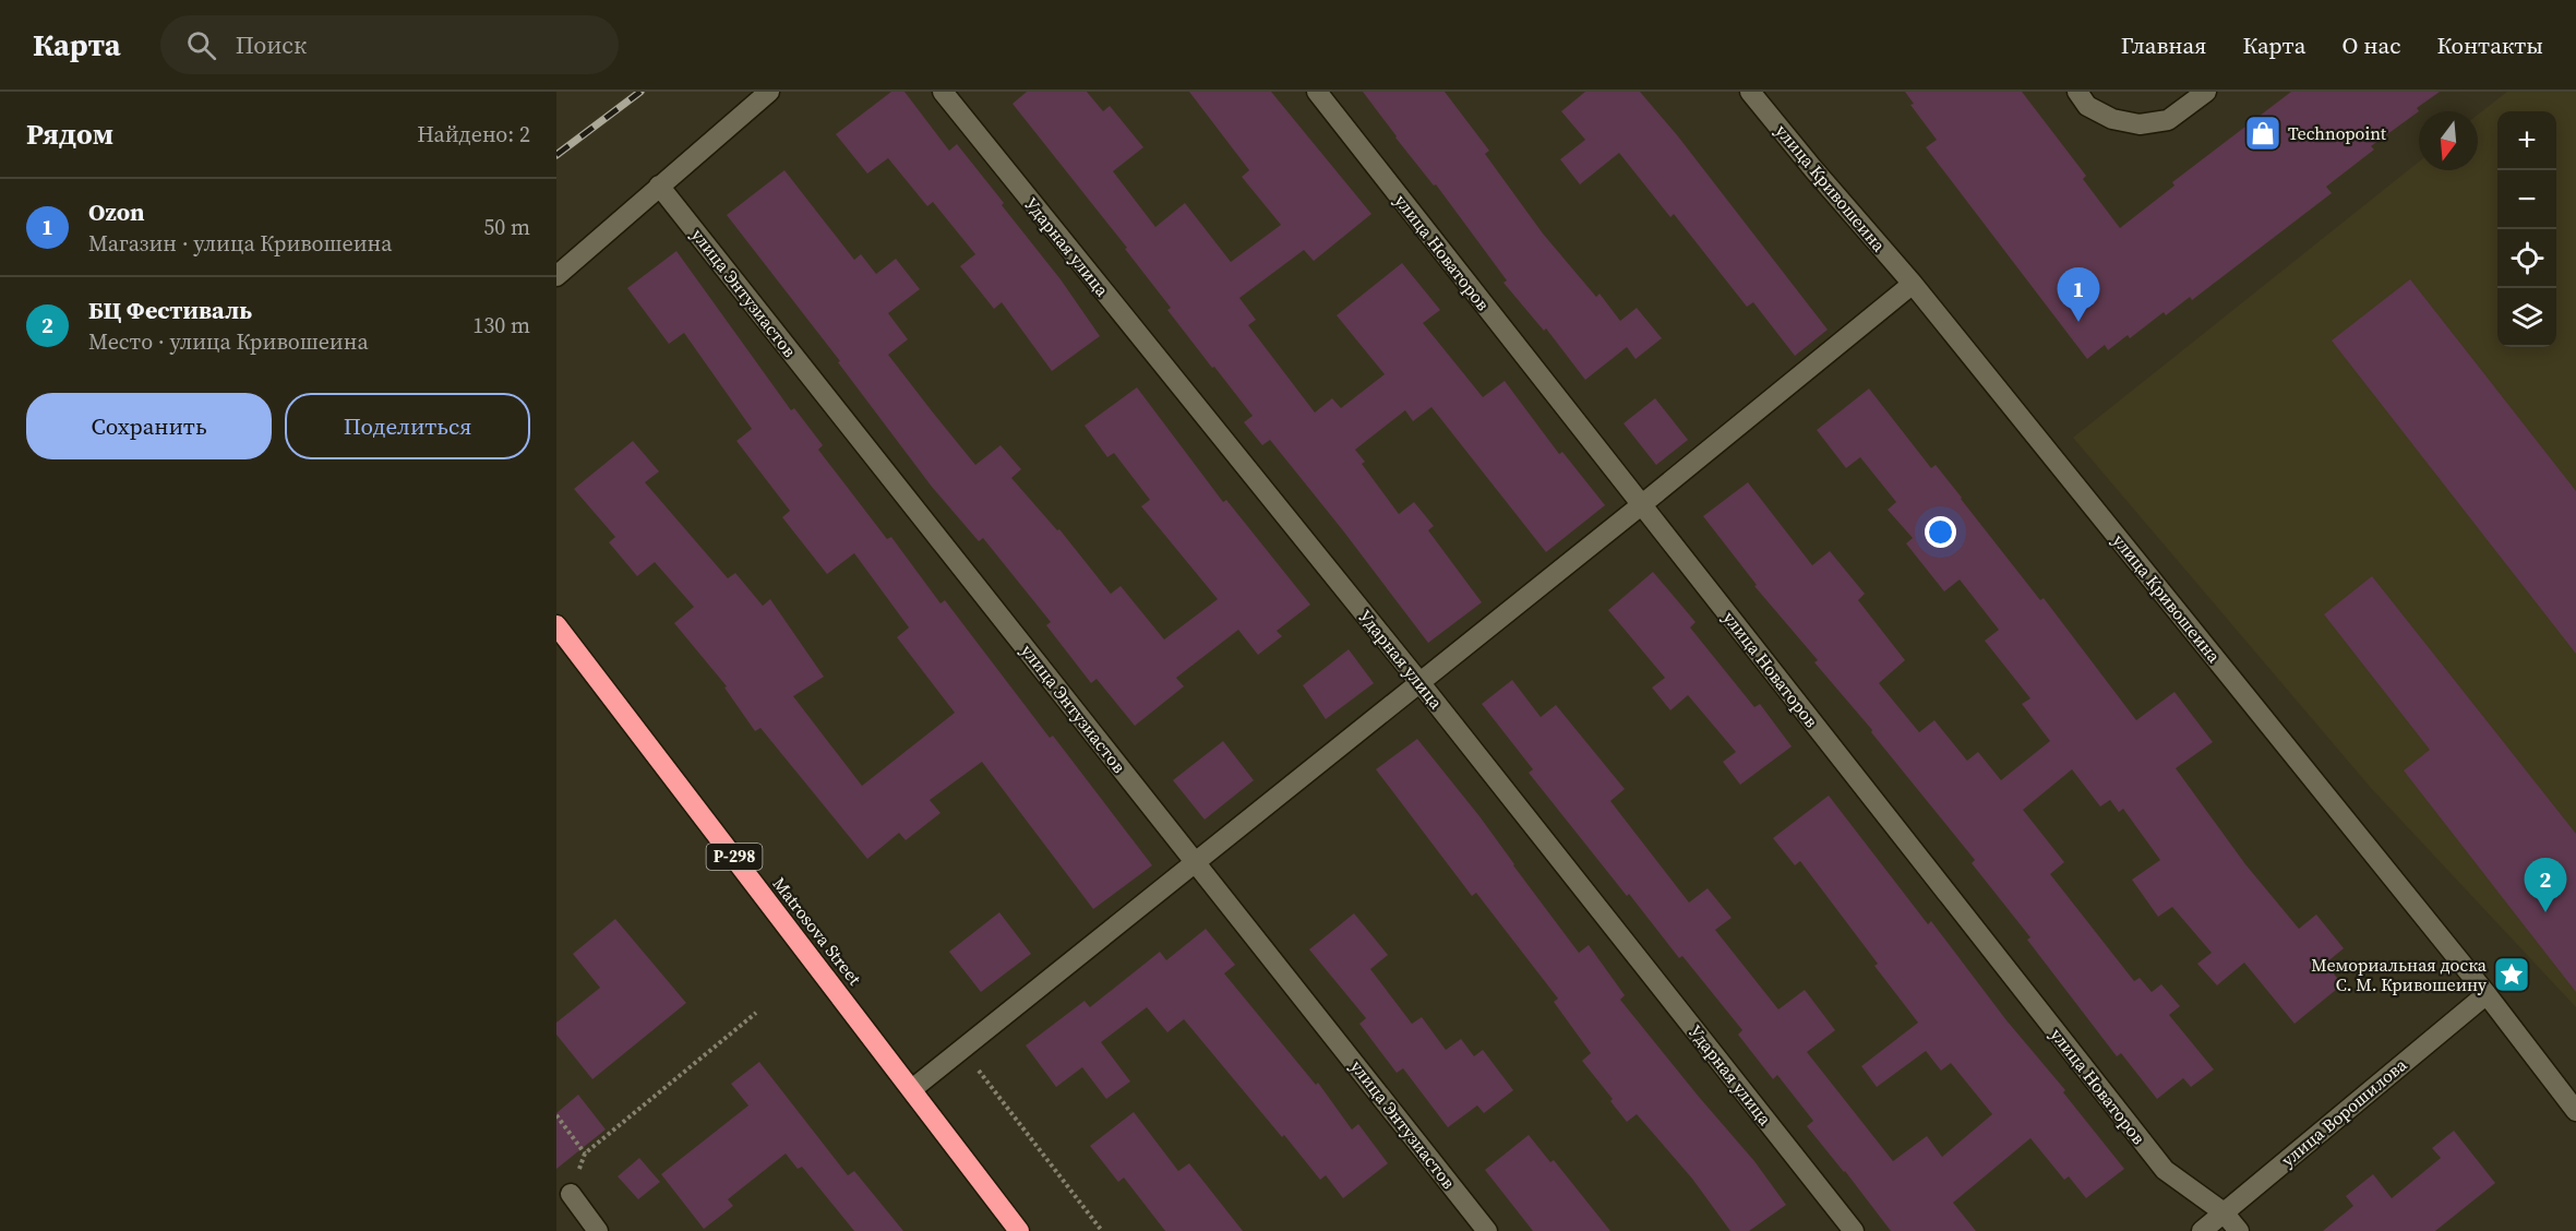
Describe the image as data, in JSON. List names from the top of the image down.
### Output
{
  "streets": {
    "highway": ["Р-298", "Matrosova Street"],
    "street": [
      "улица Кривошеина",
      "Ударная улица",
      "улица Новаторов",
      "улица Энтузиастов",
      "улица Ворошилова"
    ]
  },
  "crossings": [
    ["улица Кривошеина", "улица Ворошилова"],
    ["улица Новаторов", "улица Ворошилова"]
  ],
  "places": {
    "shop": ["Technopoint"],
    "place": ["Мемориальная доска С. М. Кривошеину"]
  },
  "north": "bottom",
  "page": {
    "header": "Карта",
    "search": "Поиск",
    "nav": [
      "Главная",
      "Карта",
      "О нас",
      "Контакты"
    ],
    "heading": ["Рядом", "Найдено: 2"],
    "map_buttons": ["+", "−"],
    "list": [
      {
        "mark": "1",
        "name": "Ozon",
        "note": "Магазин · улица Кривошеина",
        "value": "50 m"
      },
      {
        "mark": "2",
        "name": "БЦ Фестиваль",
        "note": "Место · улица Кривошеина",
        "value": "130 m"
      }
    ],
    "pins": ["1", "2"],
    "buttons": ["Сохранить", "Поделиться"]
  }
}
